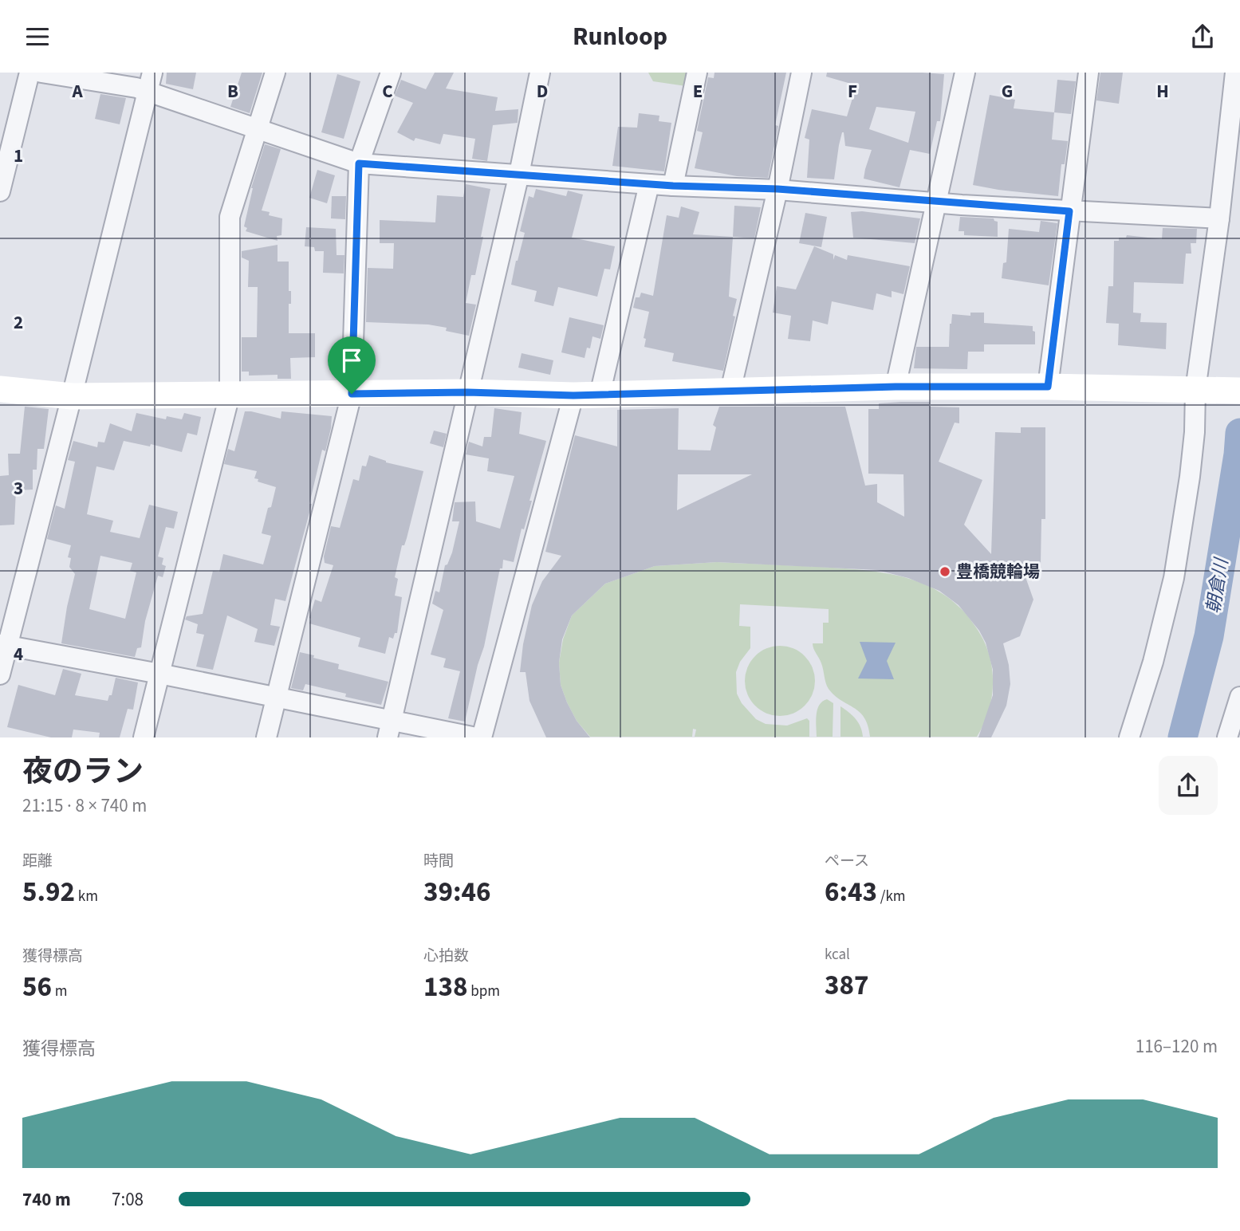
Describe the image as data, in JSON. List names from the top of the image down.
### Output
{
  "water": ["朝倉川"],
  "places": ["豊橋競輪場"],
  "page": {
    "header": "Runloop",
    "heading": ["夜のラン", "21:15 · 8 × 740 m"],
    "stats": [
      ["距離", "5.92 km"],
      ["時間", "39:46"],
      ["ペース", "6:43 /km"],
      ["獲得標高", "56 m"],
      ["心拍数", "138 bpm"],
      ["kcal", "387"]
    ],
    "chart": ["獲得標高", "116–120 m"],
    "list": [
      {
        "name": "740 m",
        "note": "7:08"
      }
    ]
  },
  "grid": {
    "columns": [
      "A",
      "B",
      "C",
      "D",
      "E",
      "F",
      "G",
      "H"
    ],
    "rows": [
      "1",
      "2",
      "3",
      "4"
    ]
  }
}
